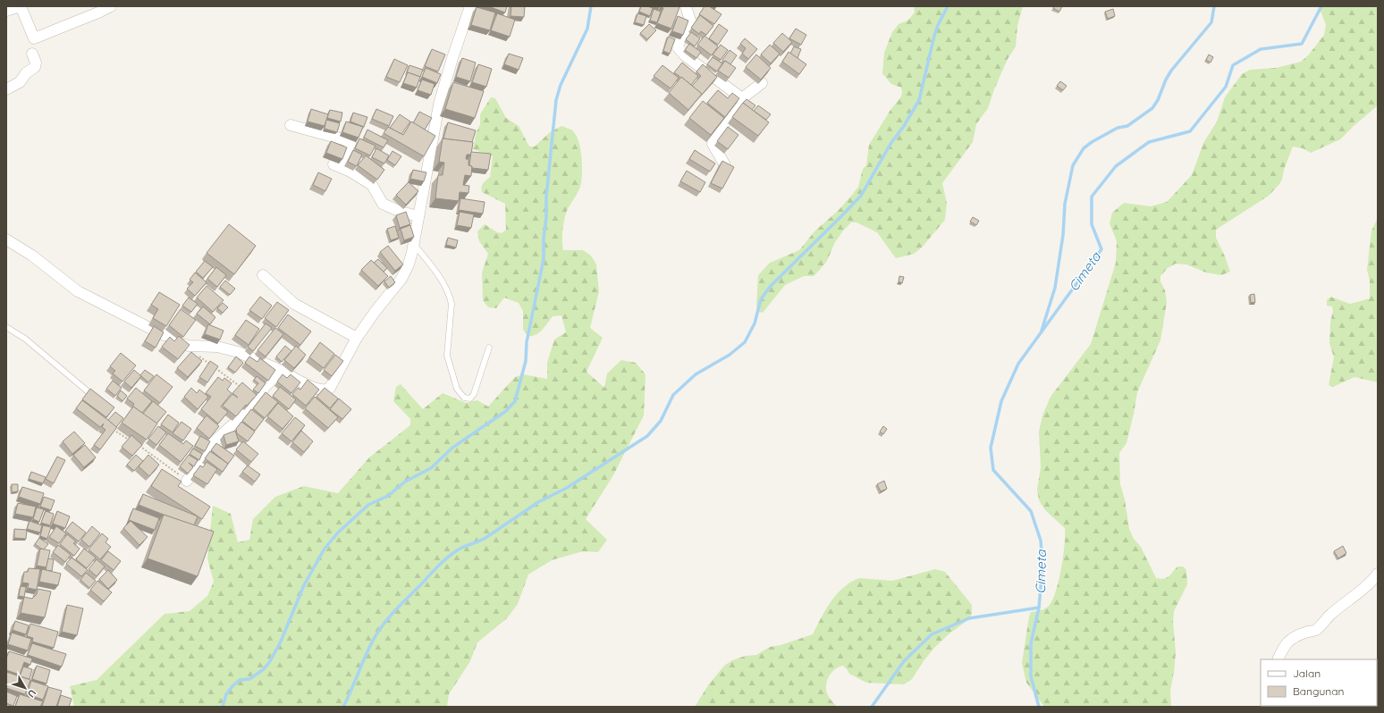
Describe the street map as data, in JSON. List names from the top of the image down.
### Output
{
  "water": ["Cimeta"],
  "legend": ["Jalan", "Bangunan"],
  "north": "bottom right"
}
